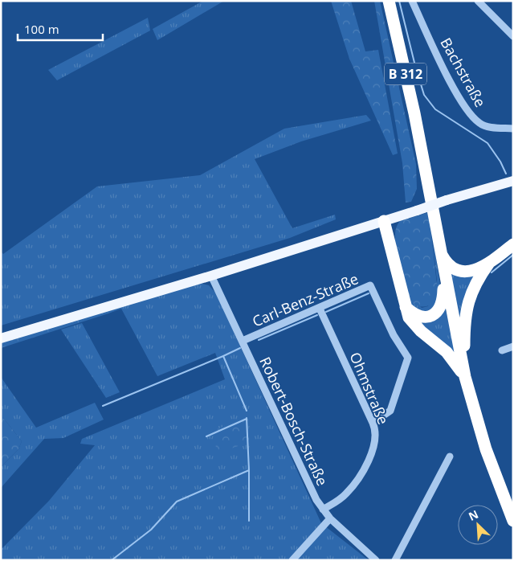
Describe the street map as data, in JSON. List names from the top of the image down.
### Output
{
  "streets": {
    "highway": ["B 312"],
    "street": [
      "Bachstraße",
      "Carl-Benz-Straße",
      "Ohmstraße",
      "Robert-Bosch-Straße"
    ]
  },
  "crossings": [
    ["Carl-Benz-Straße", "Ohmstraße"],
    ["Carl-Benz-Straße", "Robert-Bosch-Straße"],
    ["Ohmstraße", "Robert-Bosch-Straße"]
  ],
  "scale_bar": "100 m",
  "north": "top left"
}
